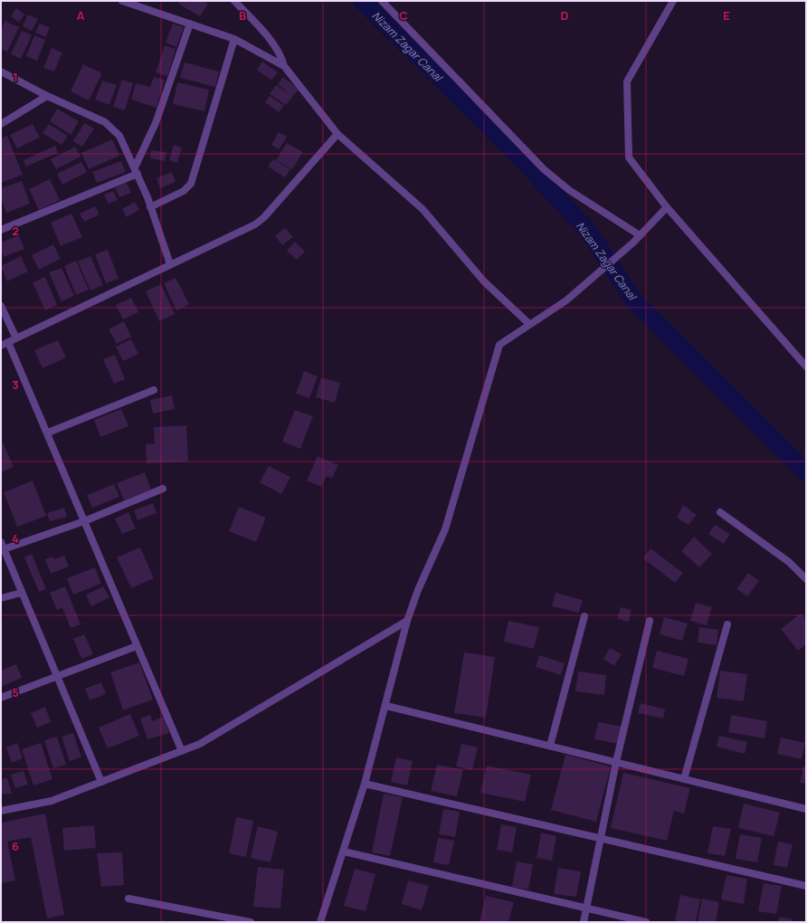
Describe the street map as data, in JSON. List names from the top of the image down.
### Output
{
  "water": ["Nizam Zagar Canal"],
  "grid": {
    "columns": [
      "A",
      "B",
      "C",
      "D",
      "E"
    ],
    "rows": [
      "1",
      "2",
      "3",
      "4",
      "5",
      "6"
    ]
  }
}
